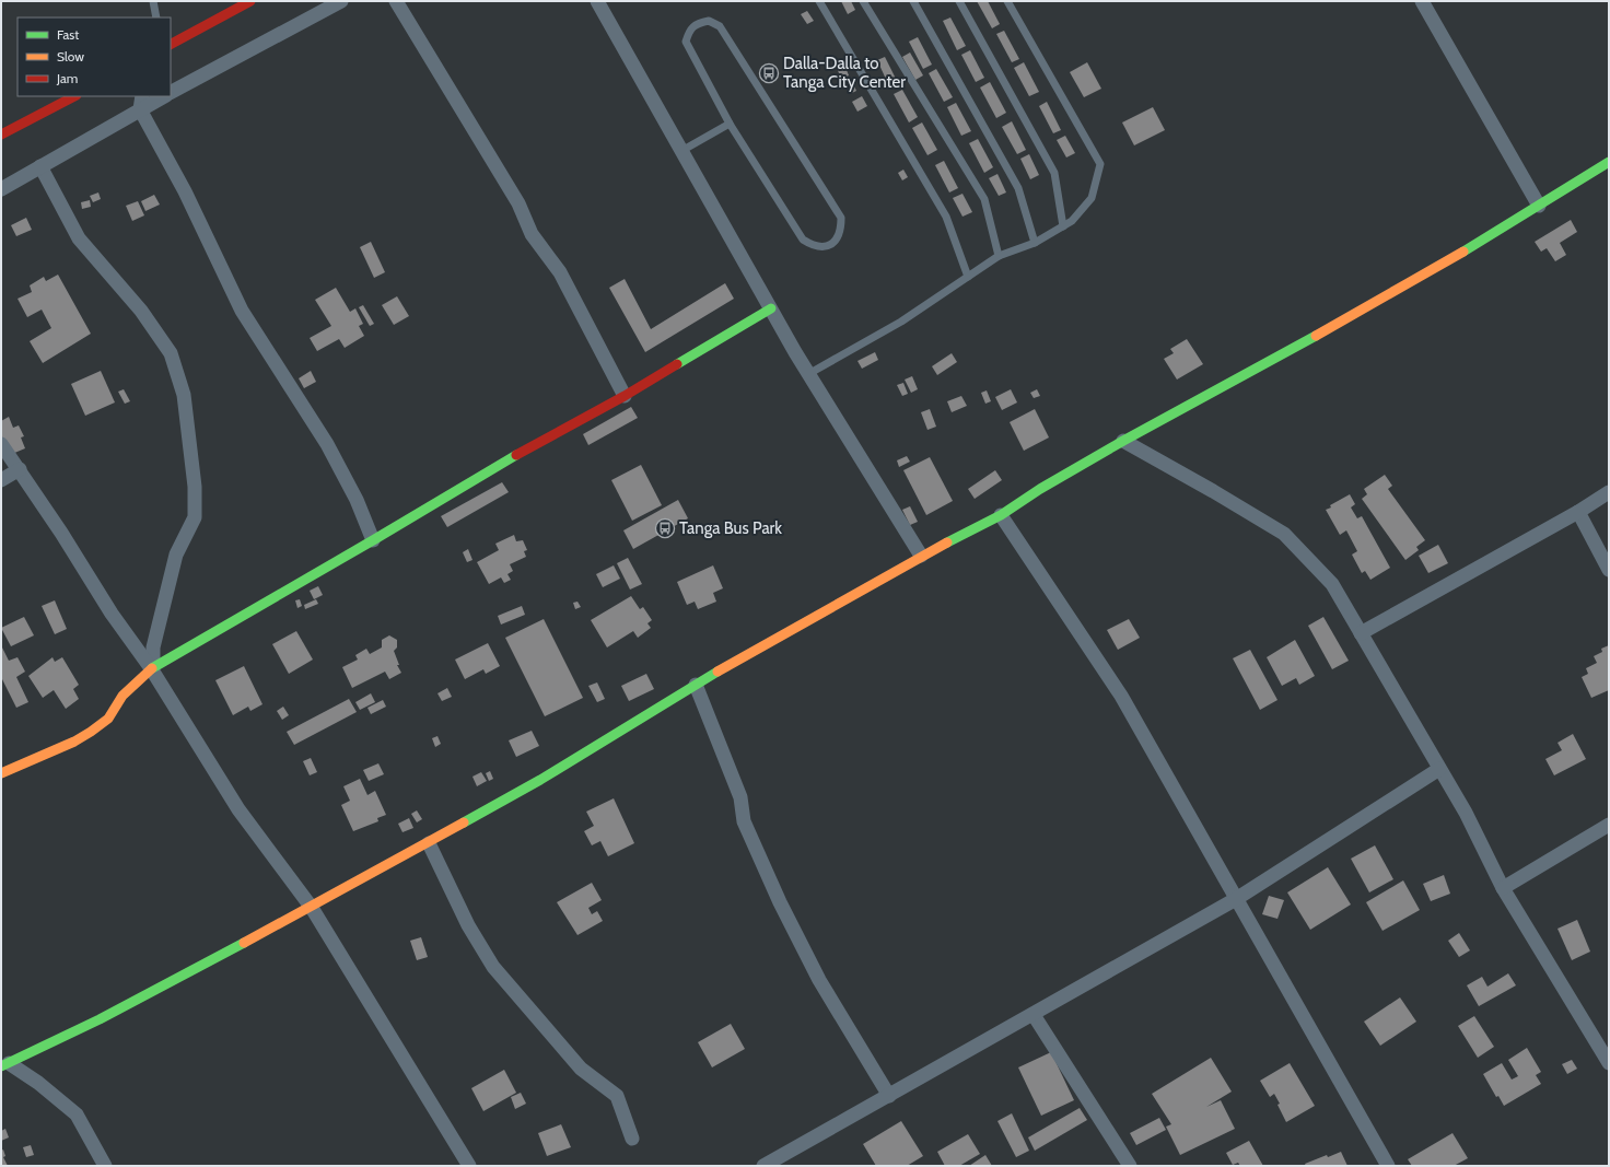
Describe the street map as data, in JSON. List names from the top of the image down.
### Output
{
  "places": {
    "bus stop": ["Dalla-Dalla to Tanga City Center", "Tanga Bus Park"]
  },
  "legend": ["Fast", "Slow", "Jam"]
}
